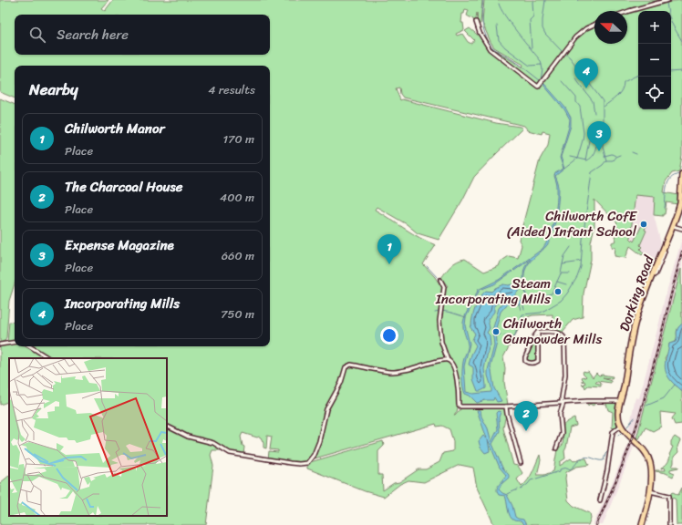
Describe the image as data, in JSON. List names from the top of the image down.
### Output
{
  "streets": {
    "main road": ["Dorking Road"]
  },
  "places": ["Chilworth CofE (Aided) Infant School", "Steam Incorporating Mills", "Chilworth Gunpowder Mills"],
  "north": "left",
  "page": {
    "map_buttons": ["+", "−"],
    "search": "Search here",
    "pins": [
      "4",
      "3",
      "1",
      "2"
    ],
    "heading": ["Nearby", "4 results"],
    "list": [
      {
        "mark": "1",
        "name": "Chilworth Manor",
        "note": "Place",
        "value": "170 m"
      },
      {
        "mark": "2",
        "name": "The Charcoal House",
        "note": "Place",
        "value": "400 m"
      },
      {
        "mark": "3",
        "name": "Expense Magazine",
        "note": "Place",
        "value": "660 m"
      },
      {
        "mark": "4",
        "name": "Incorporating Mills",
        "note": "Place",
        "value": "750 m"
      }
    ]
  }
}
